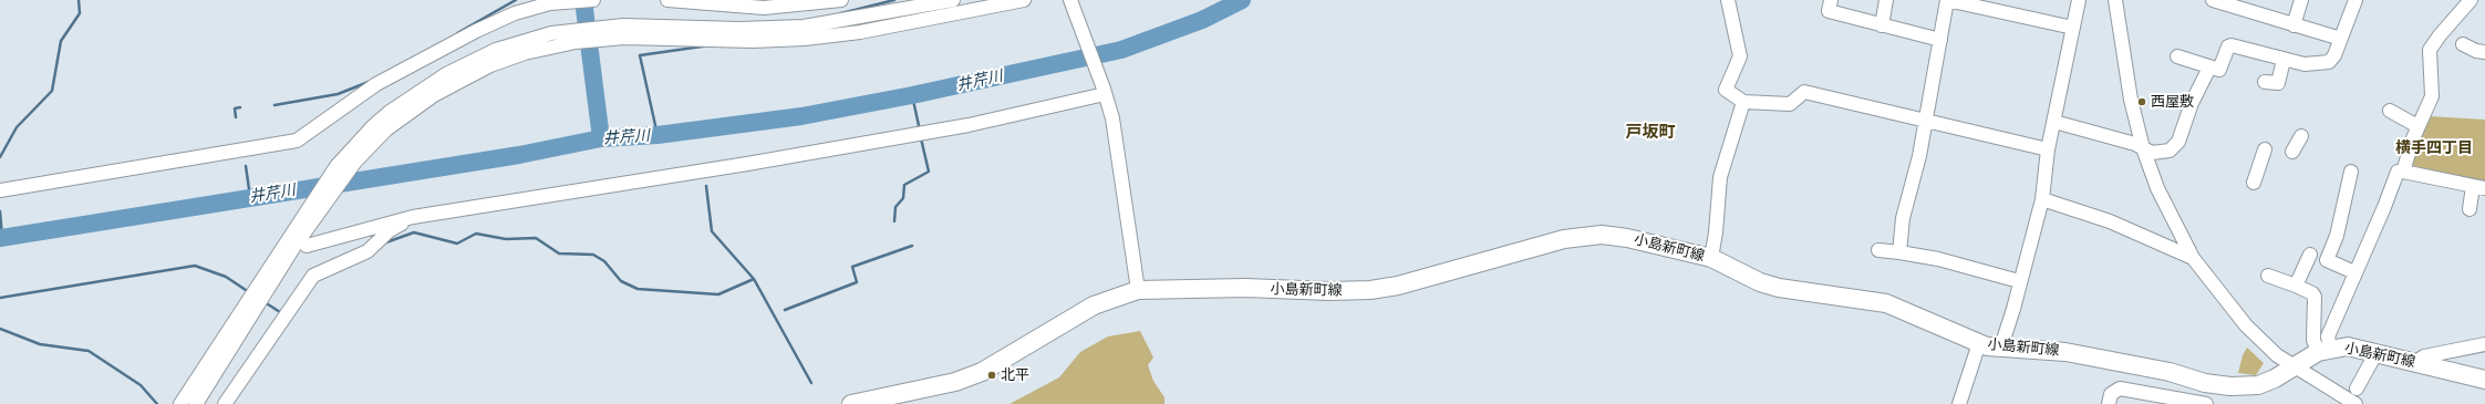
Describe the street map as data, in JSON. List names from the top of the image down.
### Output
{
  "streets": {
    "main road": ["小島新町線"]
  },
  "districts": ["戸坂町", "横手四丁目"],
  "water": ["井芹川"],
  "places": ["西屋敷", "北平"]
}
